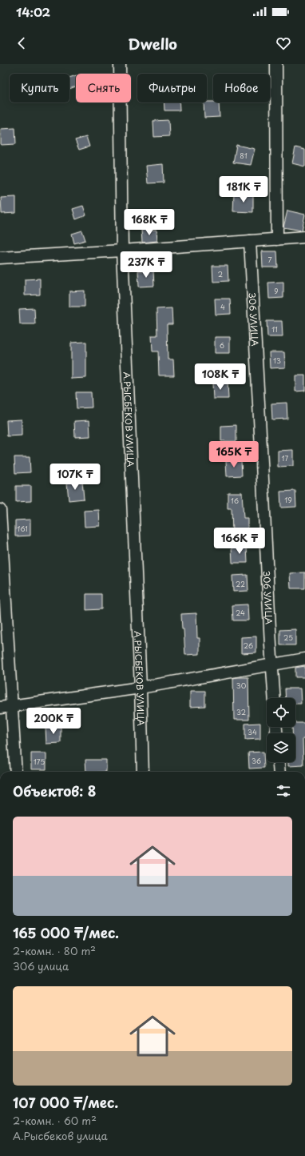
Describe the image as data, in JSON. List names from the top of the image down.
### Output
{
  "streets": {
    "street": ["306 УЛИЦА", "А.РЫСБЕКОВ УЛИЦА"]
  },
  "house_numbers": [
    "81",
    "7",
    "2",
    "9",
    "4",
    "11",
    "6",
    "13",
    "17",
    "19",
    "16",
    "161",
    "22",
    "24",
    "25",
    "26",
    "30",
    "32",
    "34",
    "36",
    "175"
  ],
  "page": {
    "status": "14:02",
    "header": "Dwello",
    "chip": [
      "Купить",
      "Снять",
      "Фильтры",
      "Новое"
    ],
    "price": [
      "181K ₸",
      "168K ₸",
      "237K ₸",
      "108K ₸",
      "165K ₸",
      "107K ₸",
      "166K ₸",
      "200K ₸"
    ],
    "heading": "Объектов: 8",
    "list": [
      {
        "name": "165 000 ₸/мес.",
        "note": "2-комн. · 80 m² · 306 улица"
      },
      {
        "name": "107 000 ₸/мес.",
        "note": "2-комн. · 60 m² · А.Рысбеков улица"
      }
    ]
  }
}
